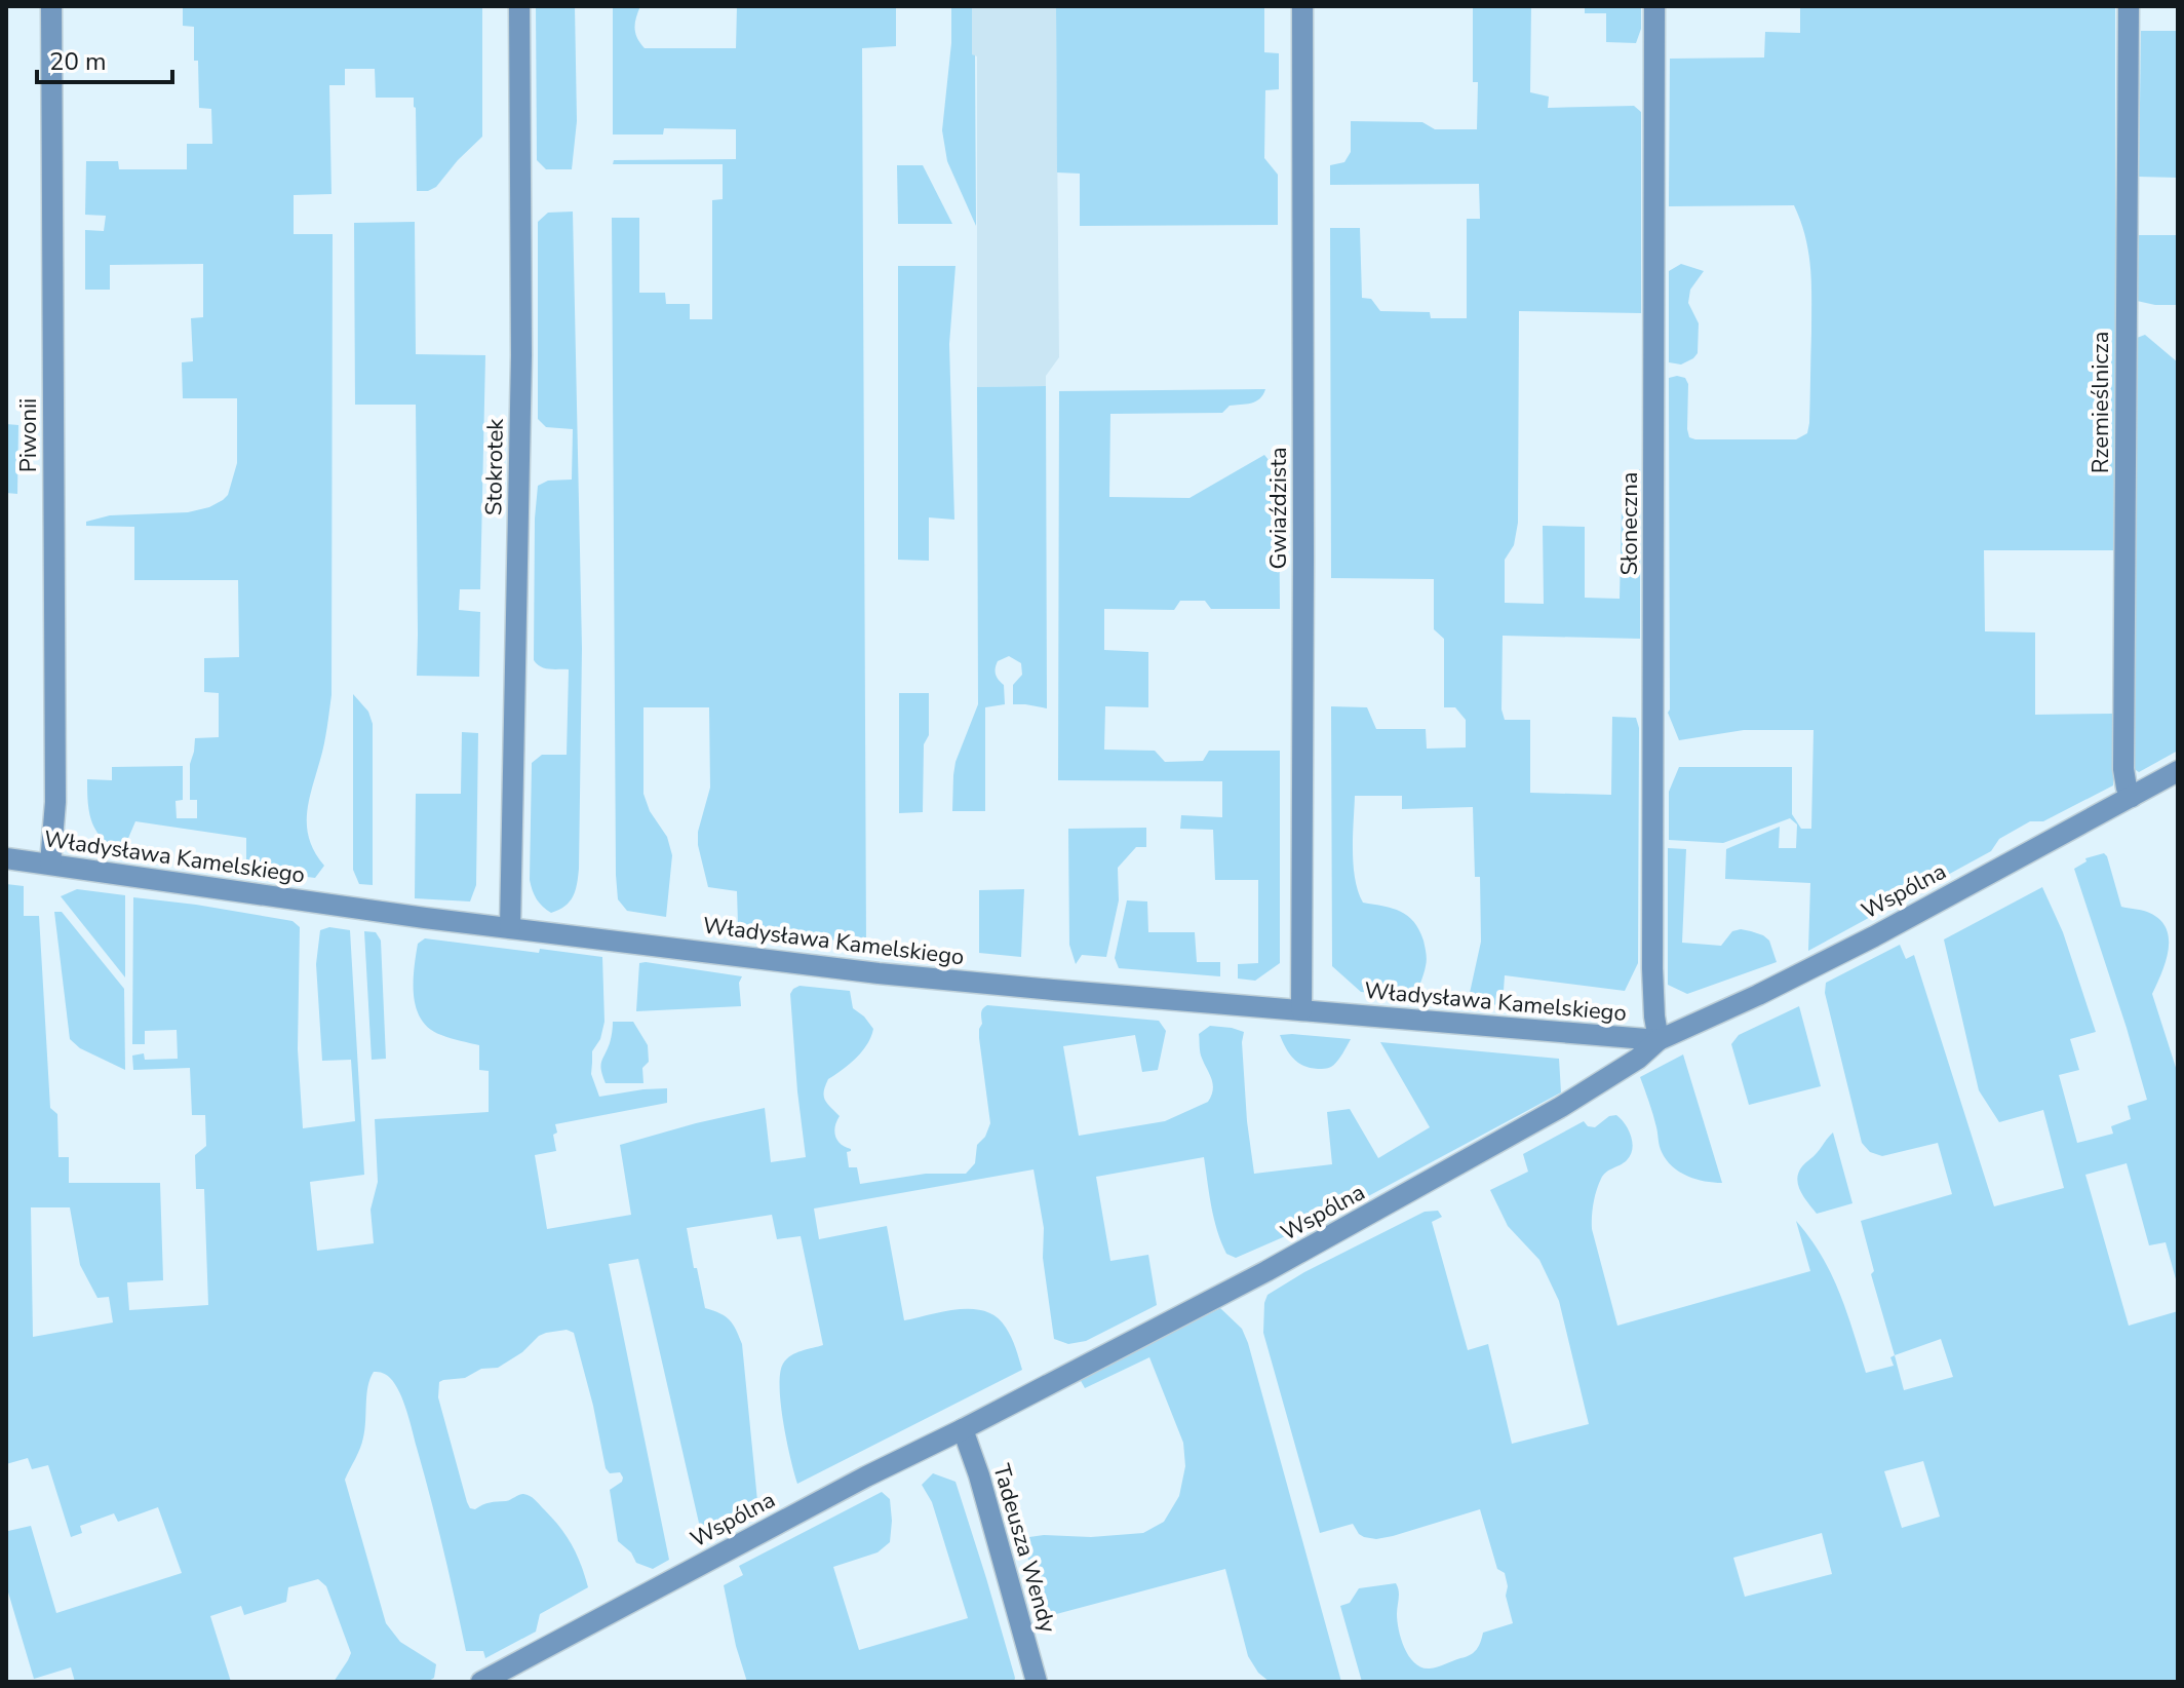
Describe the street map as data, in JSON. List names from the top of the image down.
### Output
{
  "streets": {
    "street": [
      "Rzemieślnicza",
      "Piwonii",
      "Stokrotek",
      "Gwiaździsta",
      "Słoneczna",
      "Władysława Kamelskiego",
      "Wspólna",
      "Tadeusza Wendy"
    ]
  },
  "crossings": [
    ["Rzemieślnicza", "Wspólna"],
    ["Piwonii", "Władysława Kamelskiego"],
    ["Stokrotek", "Władysława Kamelskiego"],
    ["Gwiaździsta", "Władysława Kamelskiego"],
    ["Słoneczna", "Władysława Kamelskiego"],
    ["Słoneczna", "Wspólna"],
    ["Władysława Kamelskiego", "Wspólna"],
    ["Wspólna", "Tadeusza Wendy"]
  ],
  "scale_bar": "20 m"
}
